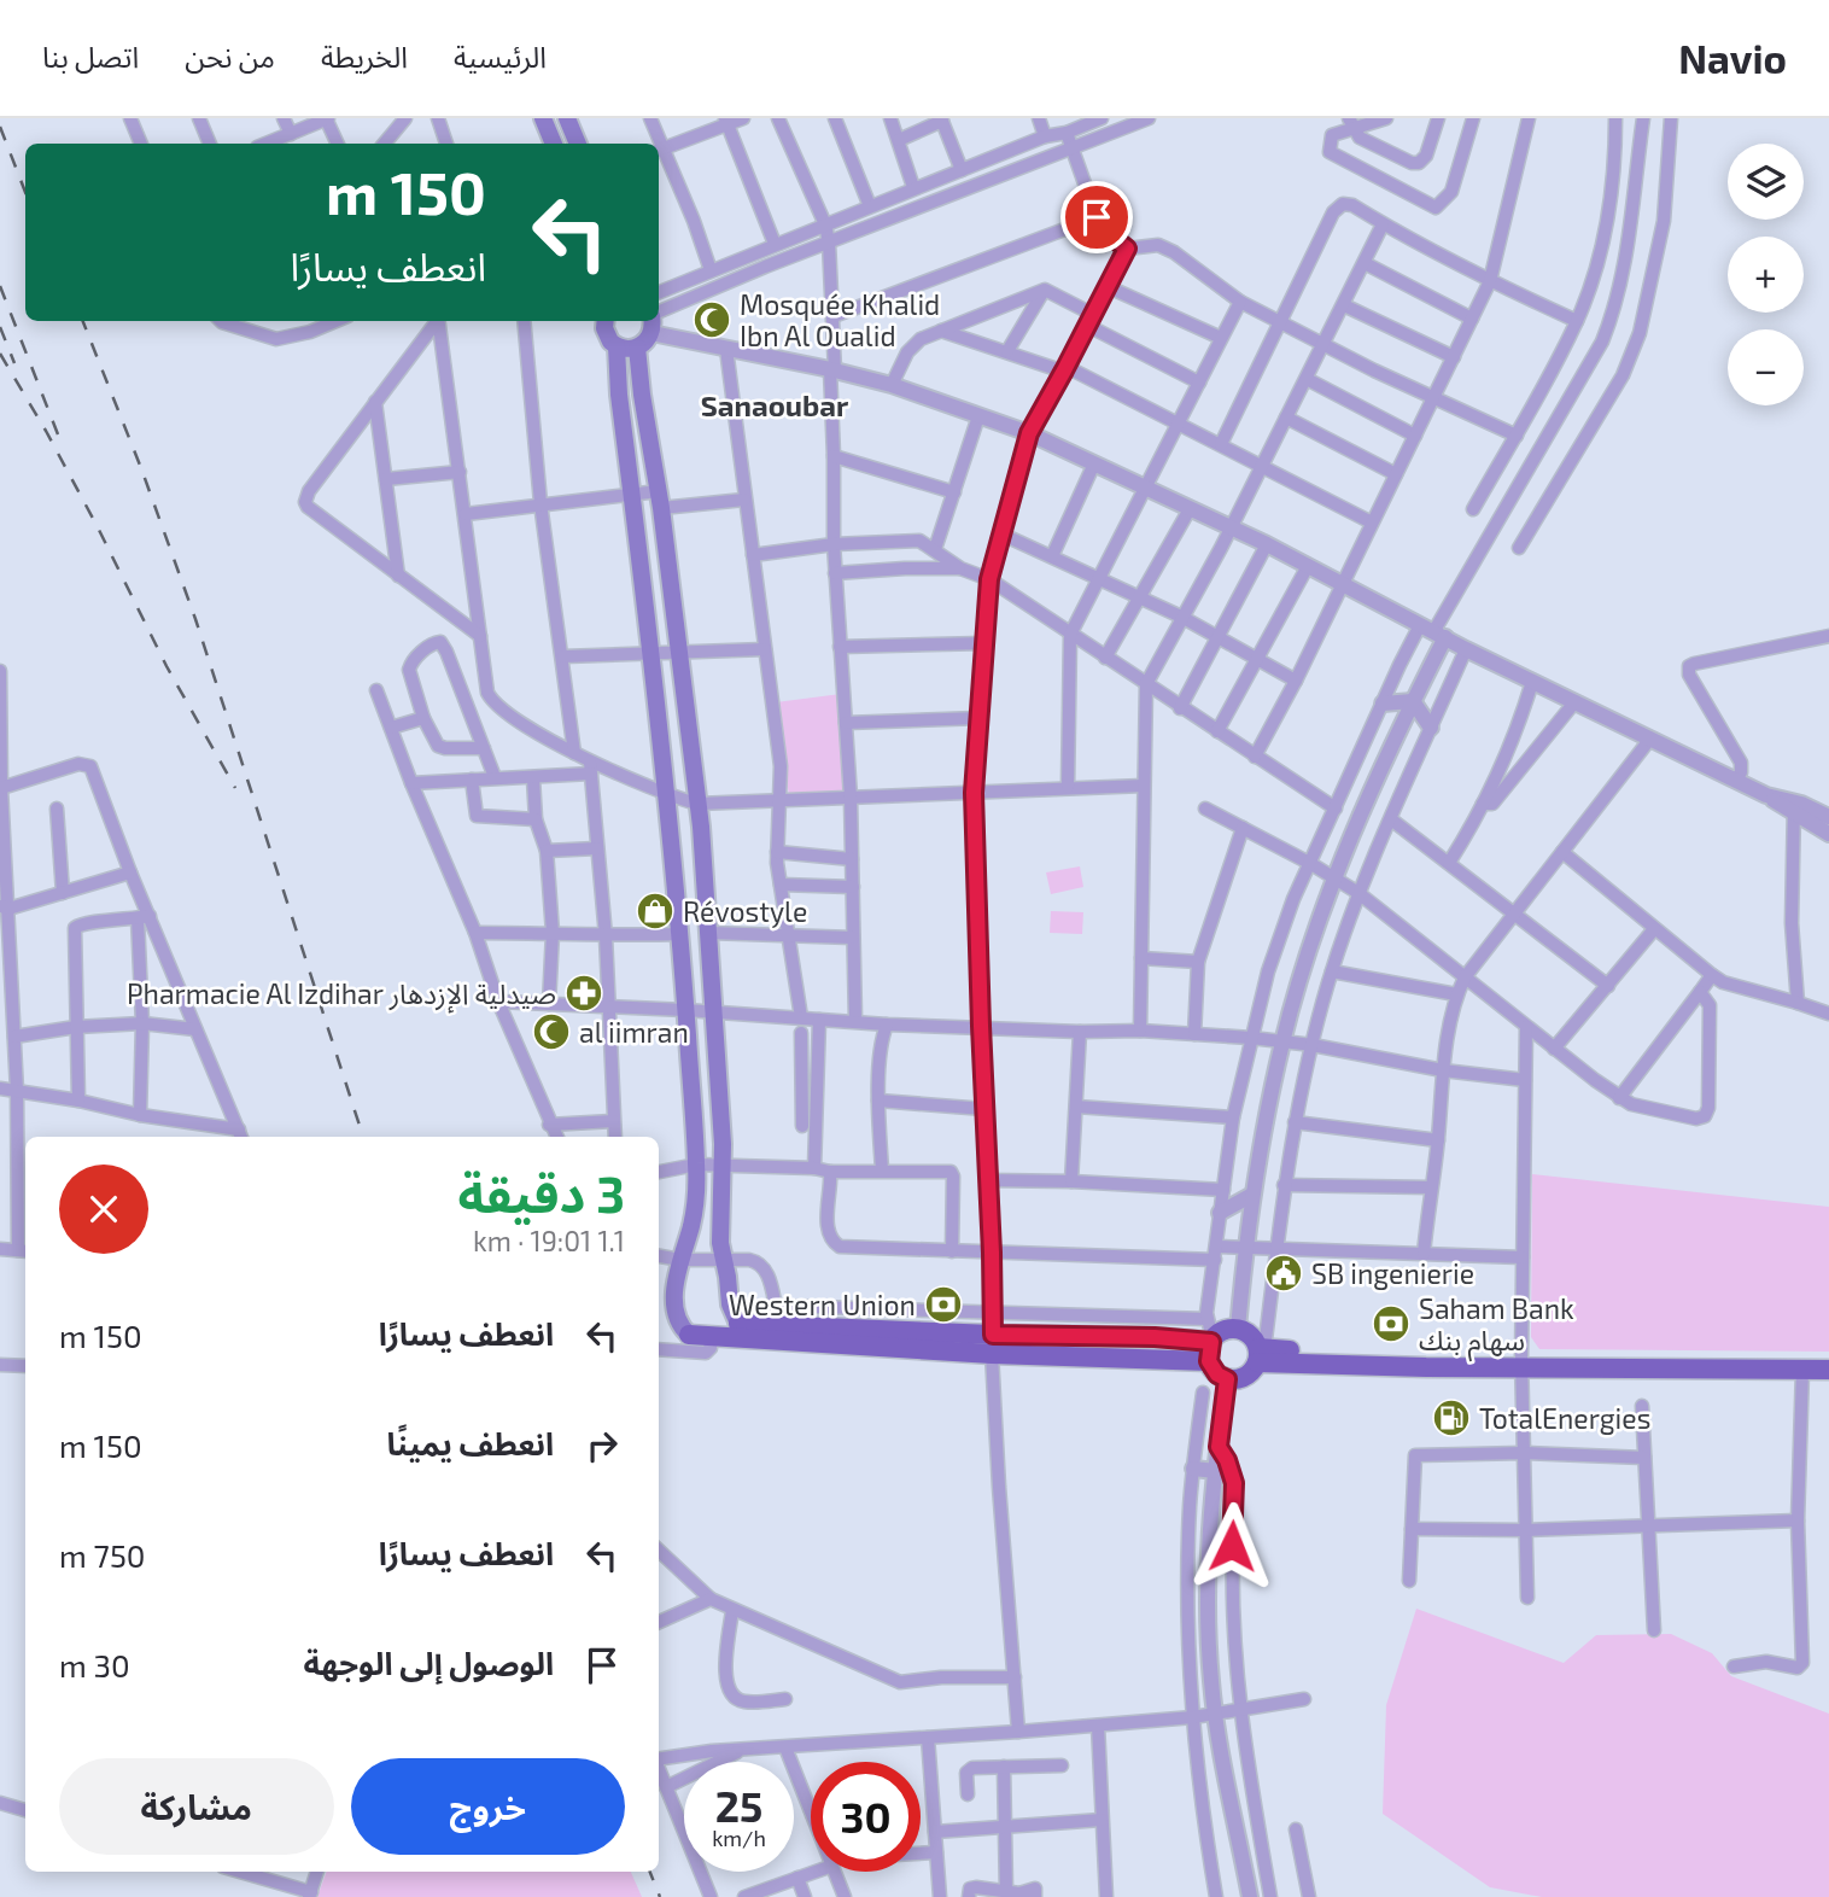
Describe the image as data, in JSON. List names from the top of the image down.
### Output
{
  "districts": ["Sanaoubar"],
  "places": {
    "mosque": ["Mosquée Khalid Ibn Al Oualid", "al iimran"],
    "shop": ["Révostyle"],
    "pharmacy": ["Pharmacie Al Izdihar صيدلية الإزدهار"],
    "public building": ["SB ingenierie"],
    "bank": ["Western Union", "Saham Bank سهام بنك"],
    "fuel station": ["TotalEnergies"]
  },
  "page": {
    "header": "Navio",
    "nav": [
      "الرئيسية",
      "الخريطة",
      "من نحن",
      "اتصل بنا"
    ],
    "map_buttons": ["+", "−"],
    "turn": ["150 m", "انعطف يسارًا"],
    "heading": ["3 دقيقة", "1.1 km · 19:01"],
    "list": [
      {
        "name": "انعطف يسارًا",
        "value": "150 m"
      },
      {
        "name": "انعطف يمينًا",
        "value": "150 m"
      },
      {
        "name": "انعطف يسارًا",
        "value": "750 m"
      },
      {
        "name": "الوصول إلى الوجهة",
        "value": "30 m"
      }
    ],
    "buttons": ["خروج", "مشاركة"],
    "speed": "25 km/h",
    "limit": "30"
  }
}
